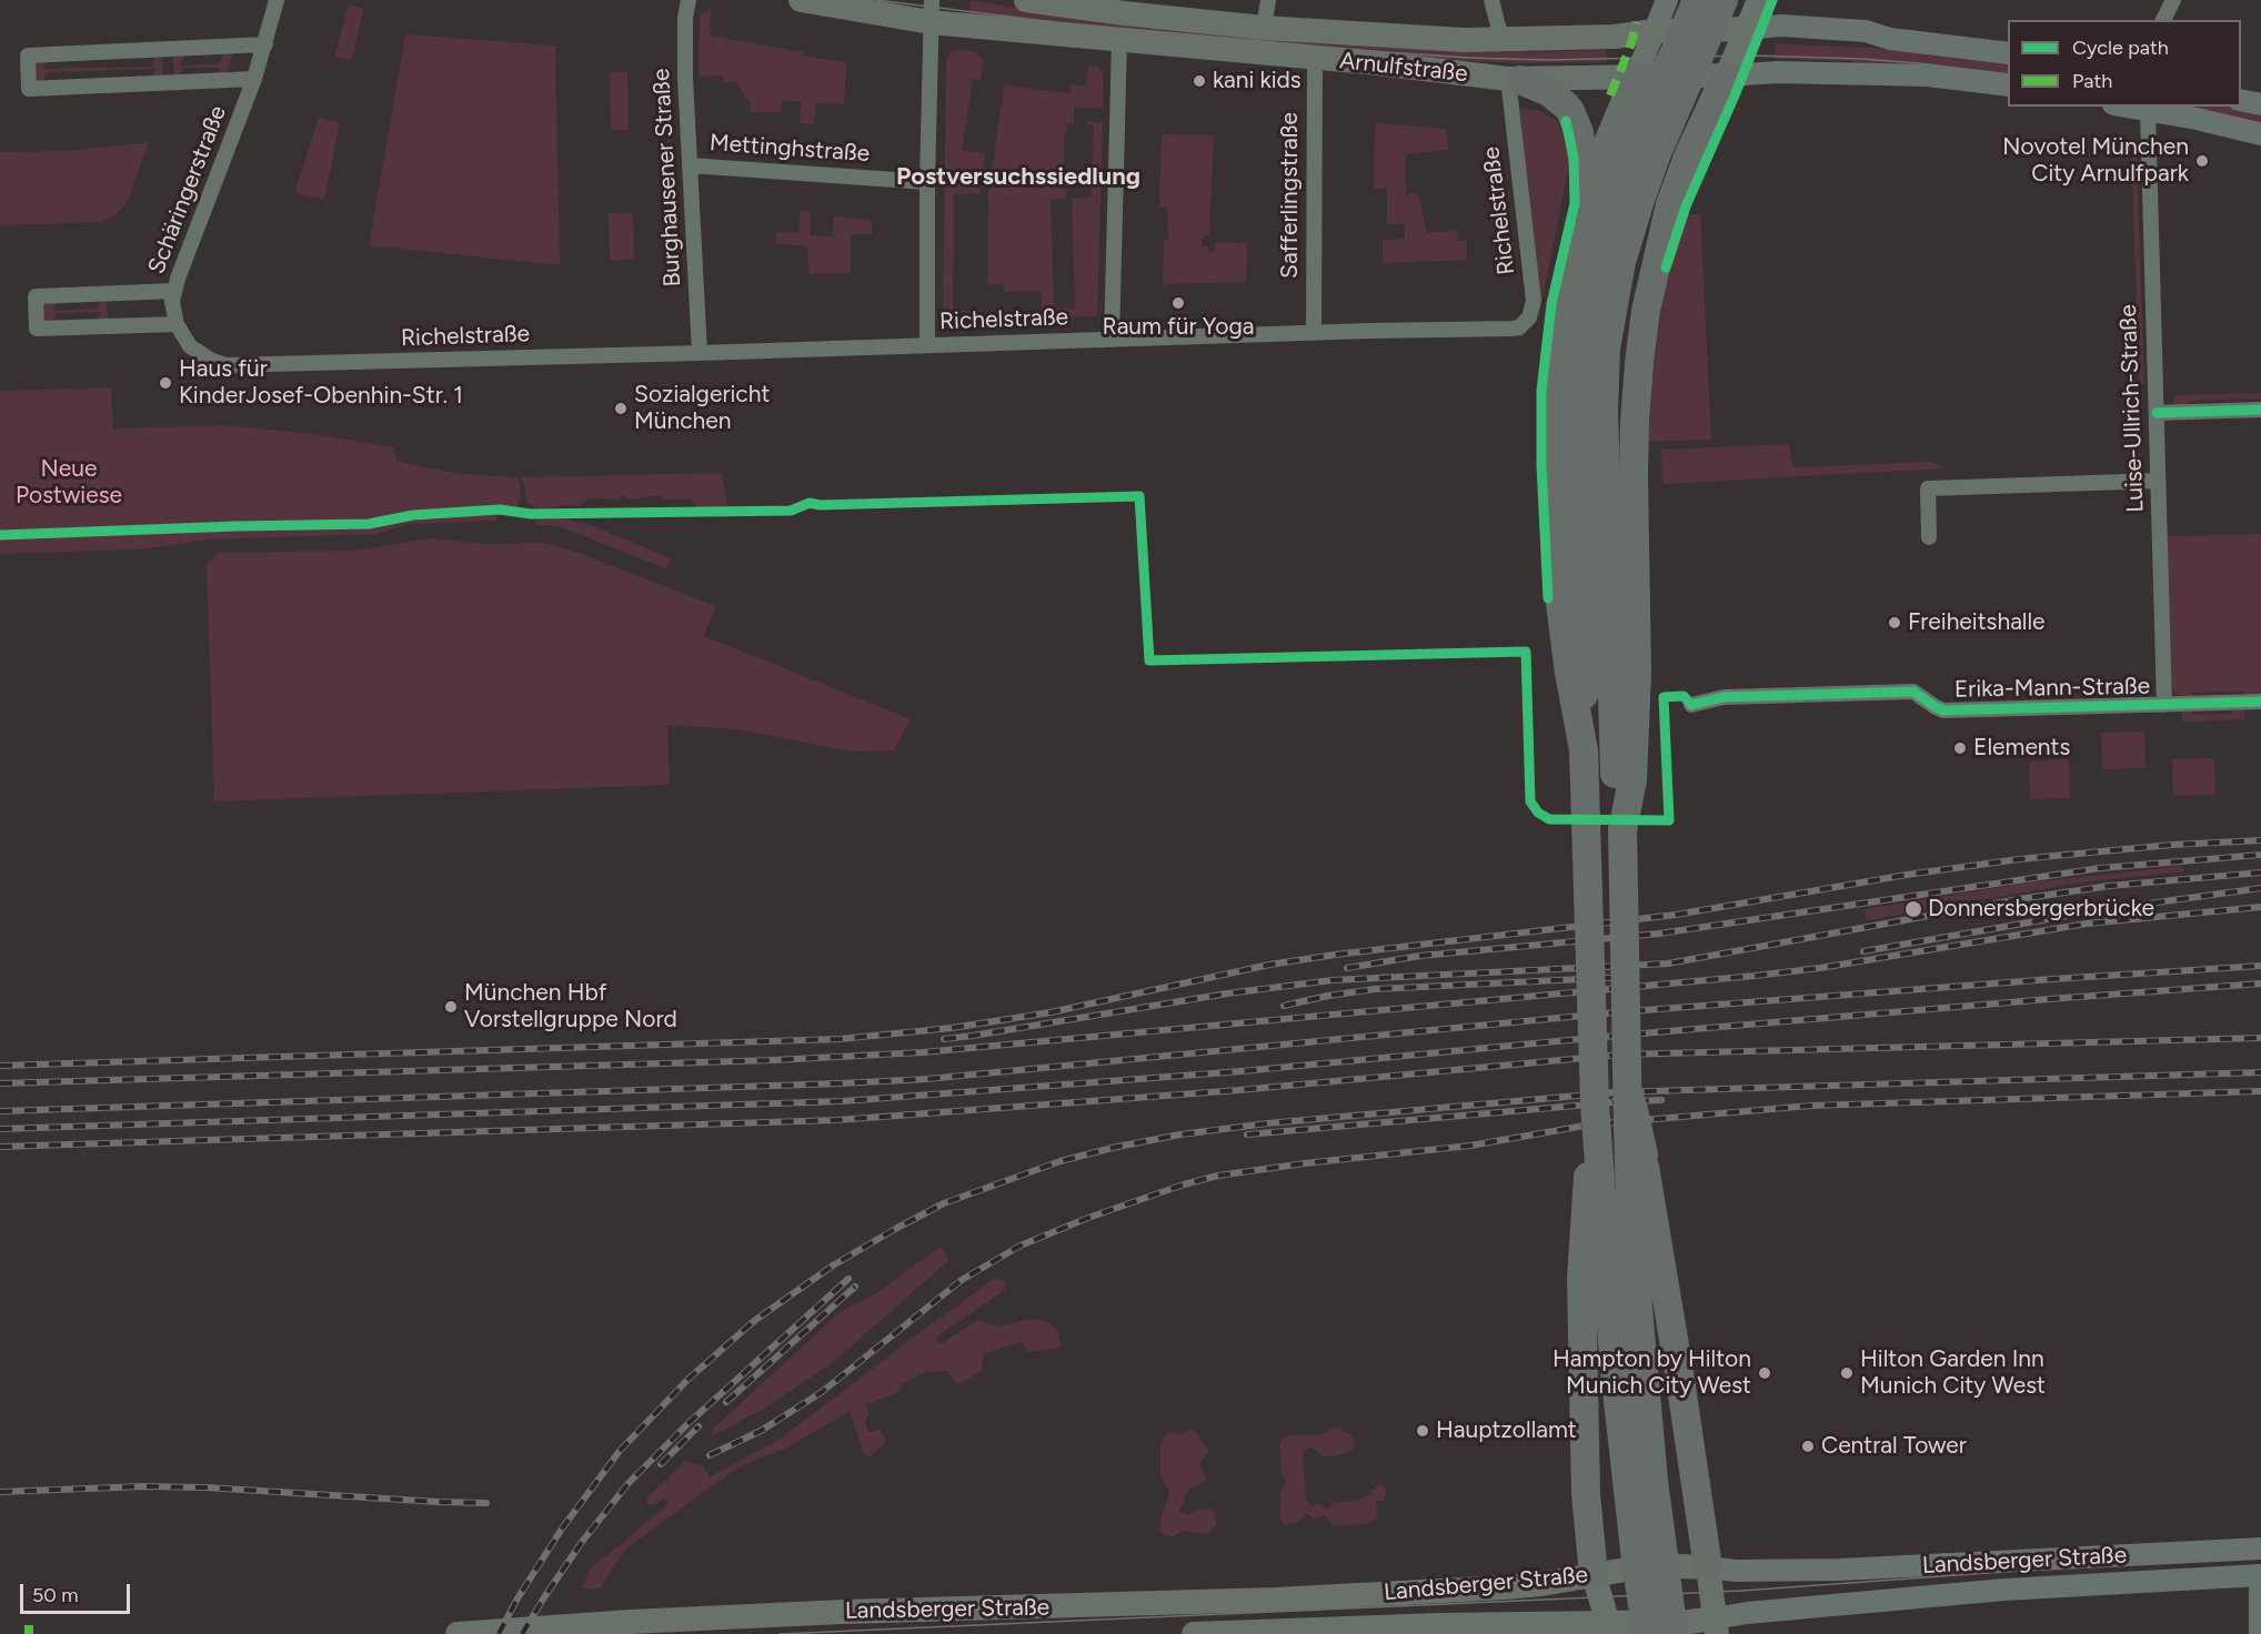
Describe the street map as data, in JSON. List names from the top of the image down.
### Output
{
  "streets": {
    "main road": ["Arnulfstraße", "Landsberger Straße"],
    "street": [
      "Mettinghstraße",
      "Burghausener Straße",
      "Schäringerstraße",
      "Safferlingstraße",
      "Richelstraße",
      "Luise-Ullrich-Straße",
      "Erika-Mann-Straße"
    ]
  },
  "crossings": [
    ["Arnulfstraße", "Safferlingstraße"],
    ["Arnulfstraße", "Richelstraße"],
    ["Mettinghstraße", "Burghausener Straße"],
    ["Burghausener Straße", "Richelstraße"],
    ["Schäringerstraße", "Richelstraße"],
    ["Safferlingstraße", "Richelstraße"],
    ["Luise-Ullrich-Straße", "Erika-Mann-Straße"]
  ],
  "districts": ["Postversuchssiedlung"],
  "parks": ["Neue Postwiese"],
  "places": [
    "kani kids",
    "Novotel München City Arnulfpark",
    "Raum für Yoga",
    "Haus für KinderJosef-Obenhin-Str. 1",
    "Sozialgericht München",
    "Freiheitshalle",
    "Elements",
    "Donnersbergerbrücke",
    "München Hbf Vorstellgruppe Nord",
    "Hampton by Hilton Munich City West",
    "Hilton Garden Inn Munich City West",
    "Hauptzollamt",
    "Central Tower"
  ],
  "legend": ["Cycle path", "Path"],
  "scale_bar": "50 m"
}
